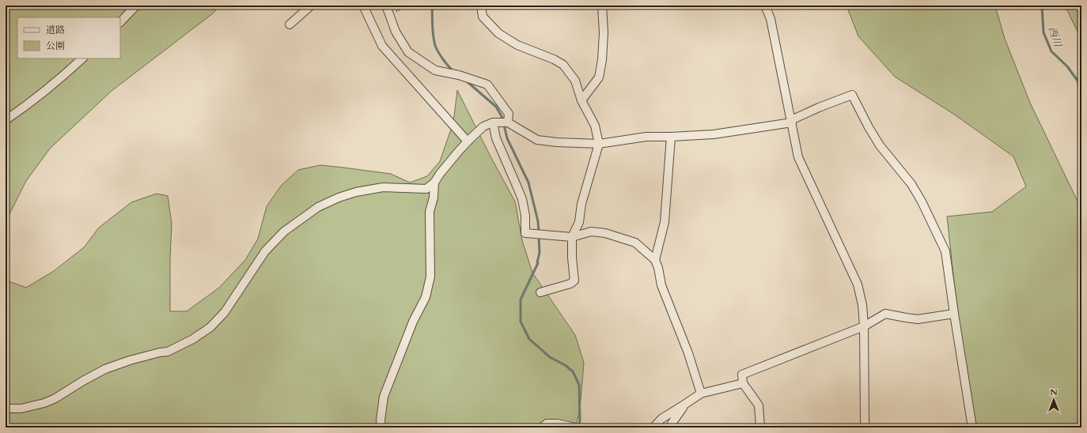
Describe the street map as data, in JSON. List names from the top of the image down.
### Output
{
  "water": ["西川"],
  "legend": ["道路", "公園"],
  "north": "top"
}
